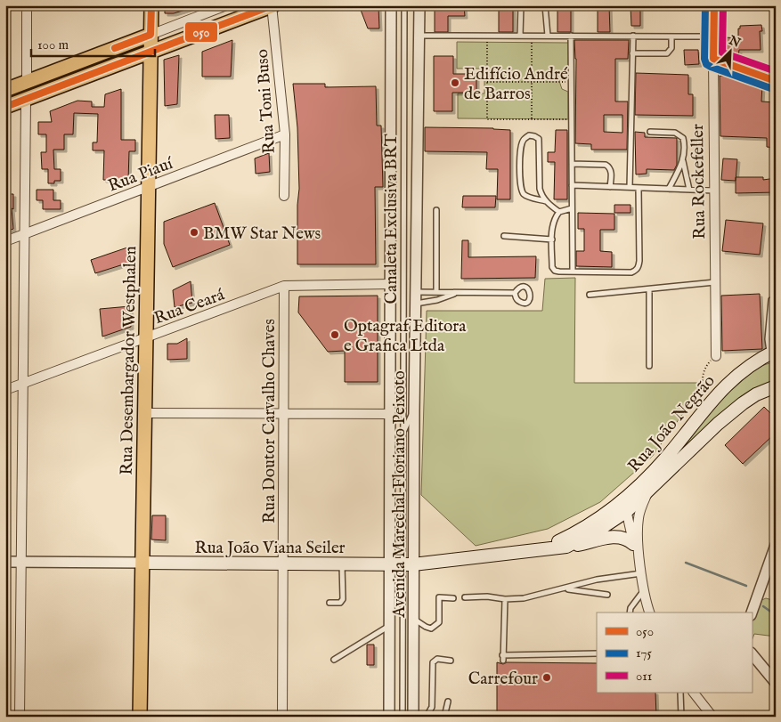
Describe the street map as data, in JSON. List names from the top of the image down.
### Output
{
  "streets": {
    "main road": [
      "Rua Rockefeller",
      "Rua Desembargador Westphalen",
      "Rua João Negrão",
      "Rua João Viana Seiler"
    ],
    "street": [
      "Rua Toni Buso",
      "Rua Piauí",
      "Rua Ceará",
      "Rua Doutor Carvalho Chaves",
      "Avenida Marechal Floriano Peixoto"
    ],
    "lane": ["Canaleta Exclusiva BRT"]
  },
  "crossings": [
    ["Rua Toni Buso", "Rua Piauí"],
    ["Rua Piauí", "Rua Desembargador Westphalen"],
    ["Canaleta Exclusiva BRT", "Avenida Marechal Floriano Peixoto"],
    ["Canaleta Exclusiva BRT", "Rua João Viana Seiler"],
    ["Rua Ceará", "Rua Desembargador Westphalen"],
    ["Rua Ceará", "Rua Doutor Carvalho Chaves"],
    ["Rua Ceará", "Avenida Marechal Floriano Peixoto"],
    ["Rua Desembargador Westphalen", "Rua João Viana Seiler"],
    ["Rua Doutor Carvalho Chaves", "Rua João Viana Seiler"],
    ["Rua João Negrão", "Rua João Viana Seiler"],
    ["Avenida Marechal Floriano Peixoto", "Rua João Viana Seiler"]
  ],
  "places": [
    "Edifício André de Barros",
    "BMW Star News",
    "Optagraf Editora e Grafica Ltda",
    "Carrefour"
  ],
  "lines": ["transit line 050", "transit line 175", "transit line 011"],
  "legend": ["050", "175", "011"],
  "scale_bar": "100 m",
  "north": "top right"
}
